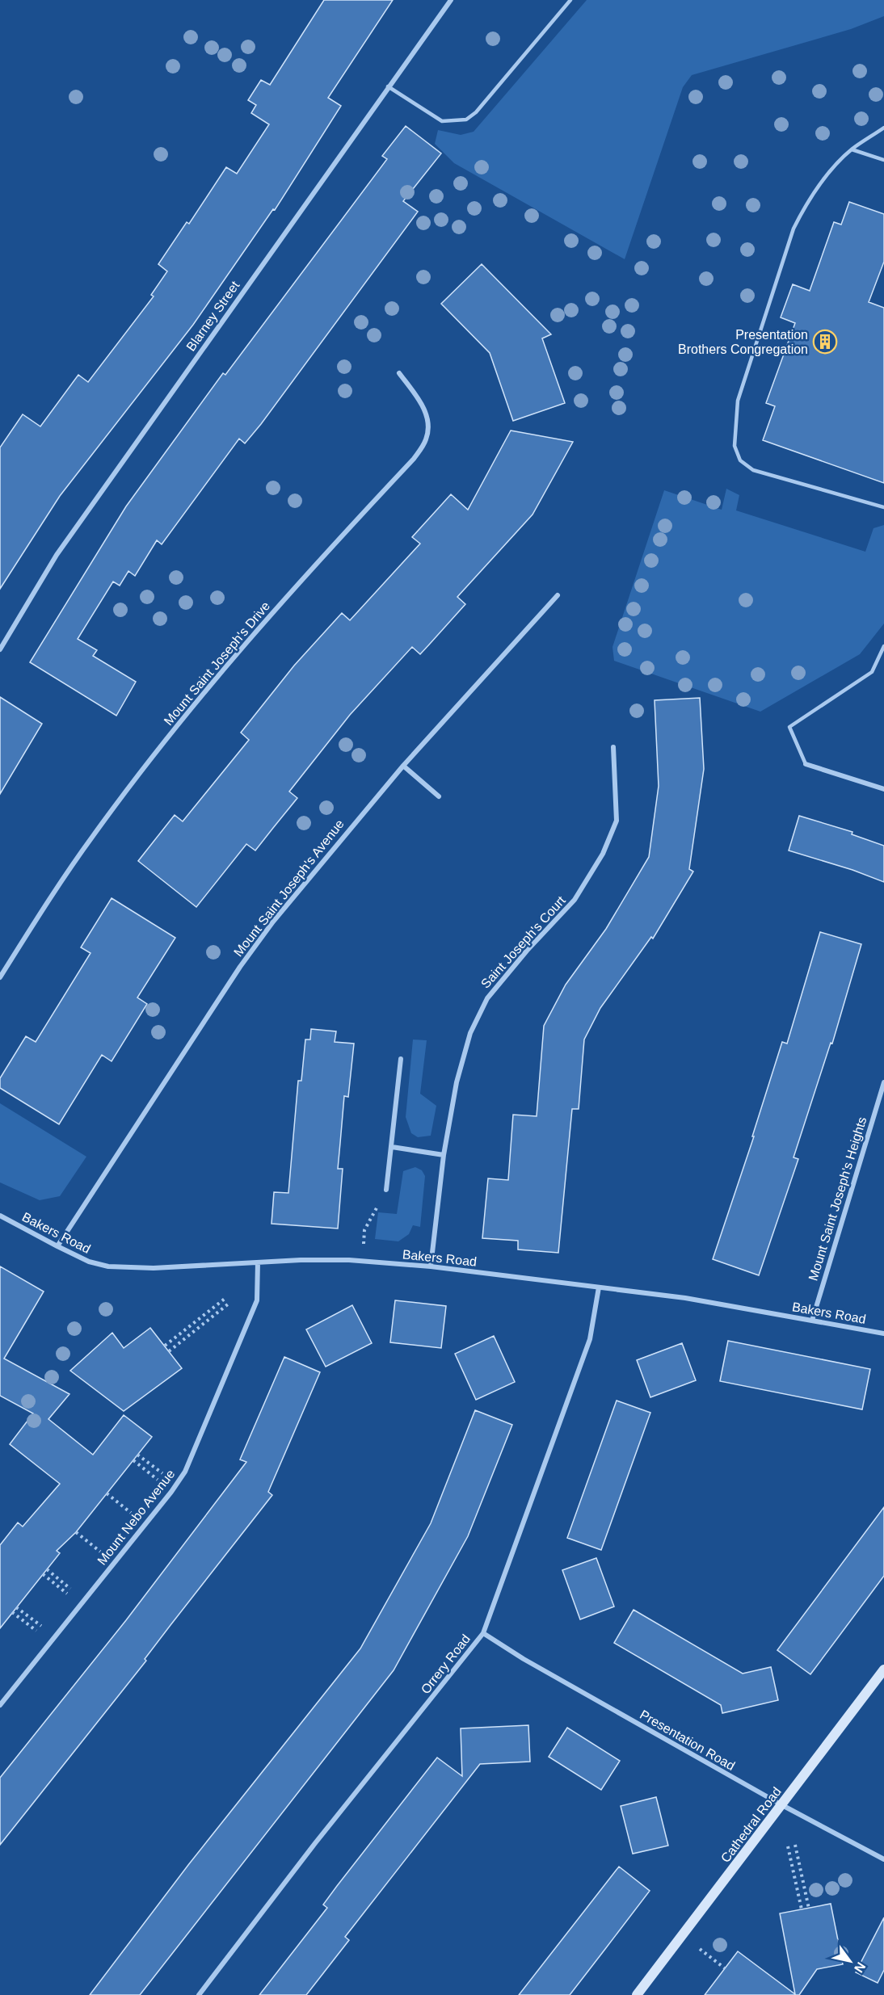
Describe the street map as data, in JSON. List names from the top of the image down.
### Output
{
  "streets": {
    "street": [
      "Blarney Street",
      "Mount Saint Joseph's Drive",
      "Mount Saint Joseph's Avenue",
      "Saint Joseph's Court",
      "Mount Saint Joseph's Heights",
      "Bakers Road",
      "Mount Nebo Avenue",
      "Orrery Road",
      "Presentation Road",
      "Cathedral Road"
    ]
  },
  "crossings": [
    ["Mount Saint Joseph's Avenue", "Bakers Road"],
    ["Saint Joseph's Court", "Bakers Road"],
    ["Mount Saint Joseph's Heights", "Bakers Road"],
    ["Bakers Road", "Mount Nebo Avenue"],
    ["Bakers Road", "Orrery Road"],
    ["Orrery Road", "Presentation Road"],
    ["Presentation Road", "Cathedral Road"]
  ],
  "places": {
    "building": ["Presentation Brothers Congregation"]
  },
  "north": "bottom right"
}
